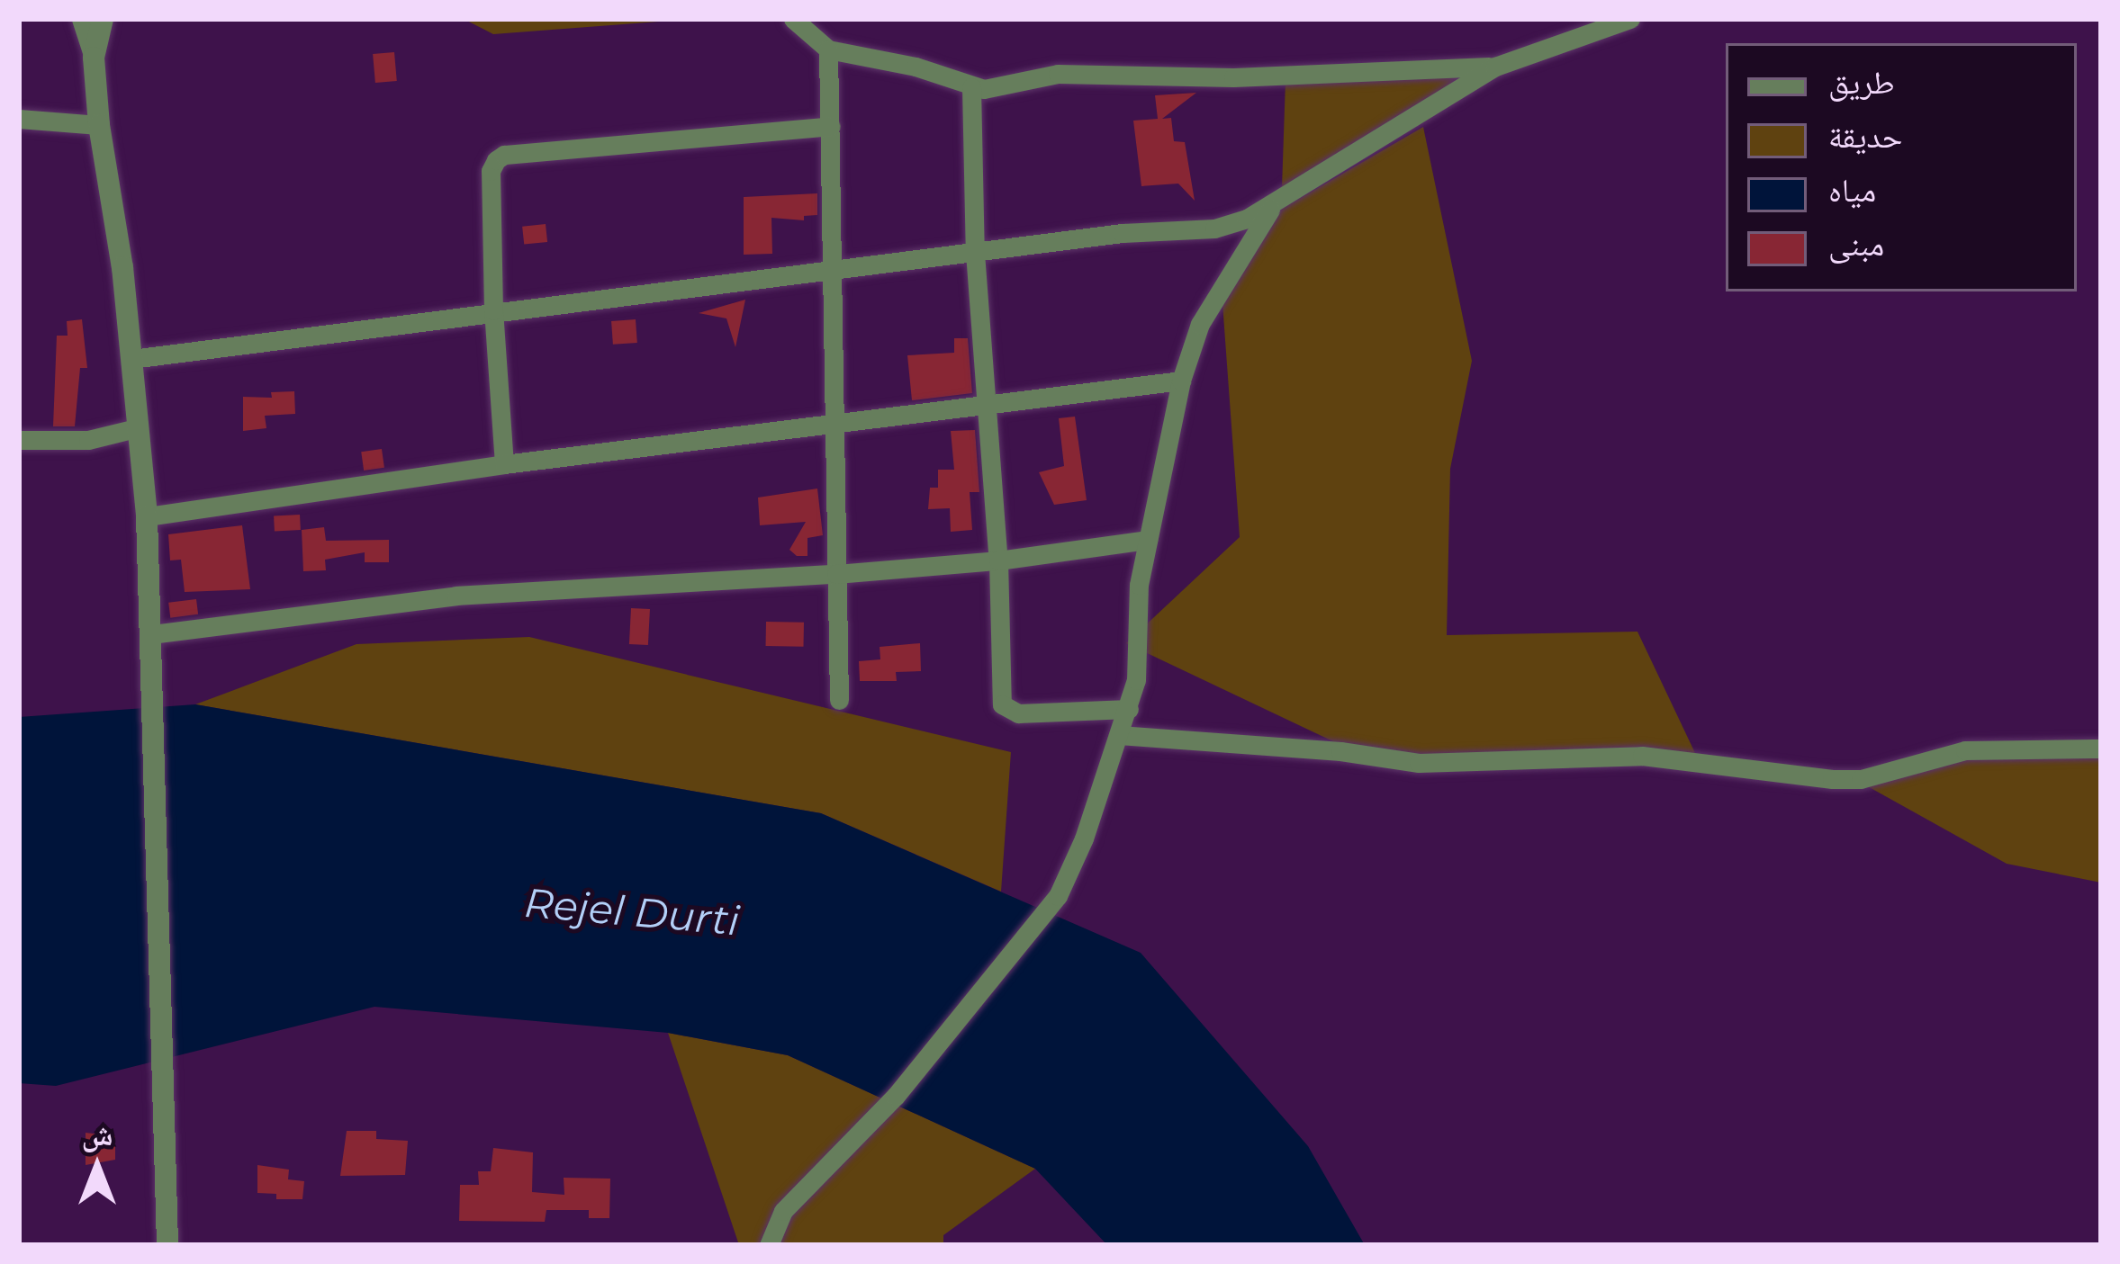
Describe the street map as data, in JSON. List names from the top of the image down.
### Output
{
  "water": ["Rejel Durti"],
  "legend": [
    "طريق",
    "حديقة",
    "مياه",
    "مبنى"
  ],
  "north": "top"
}
